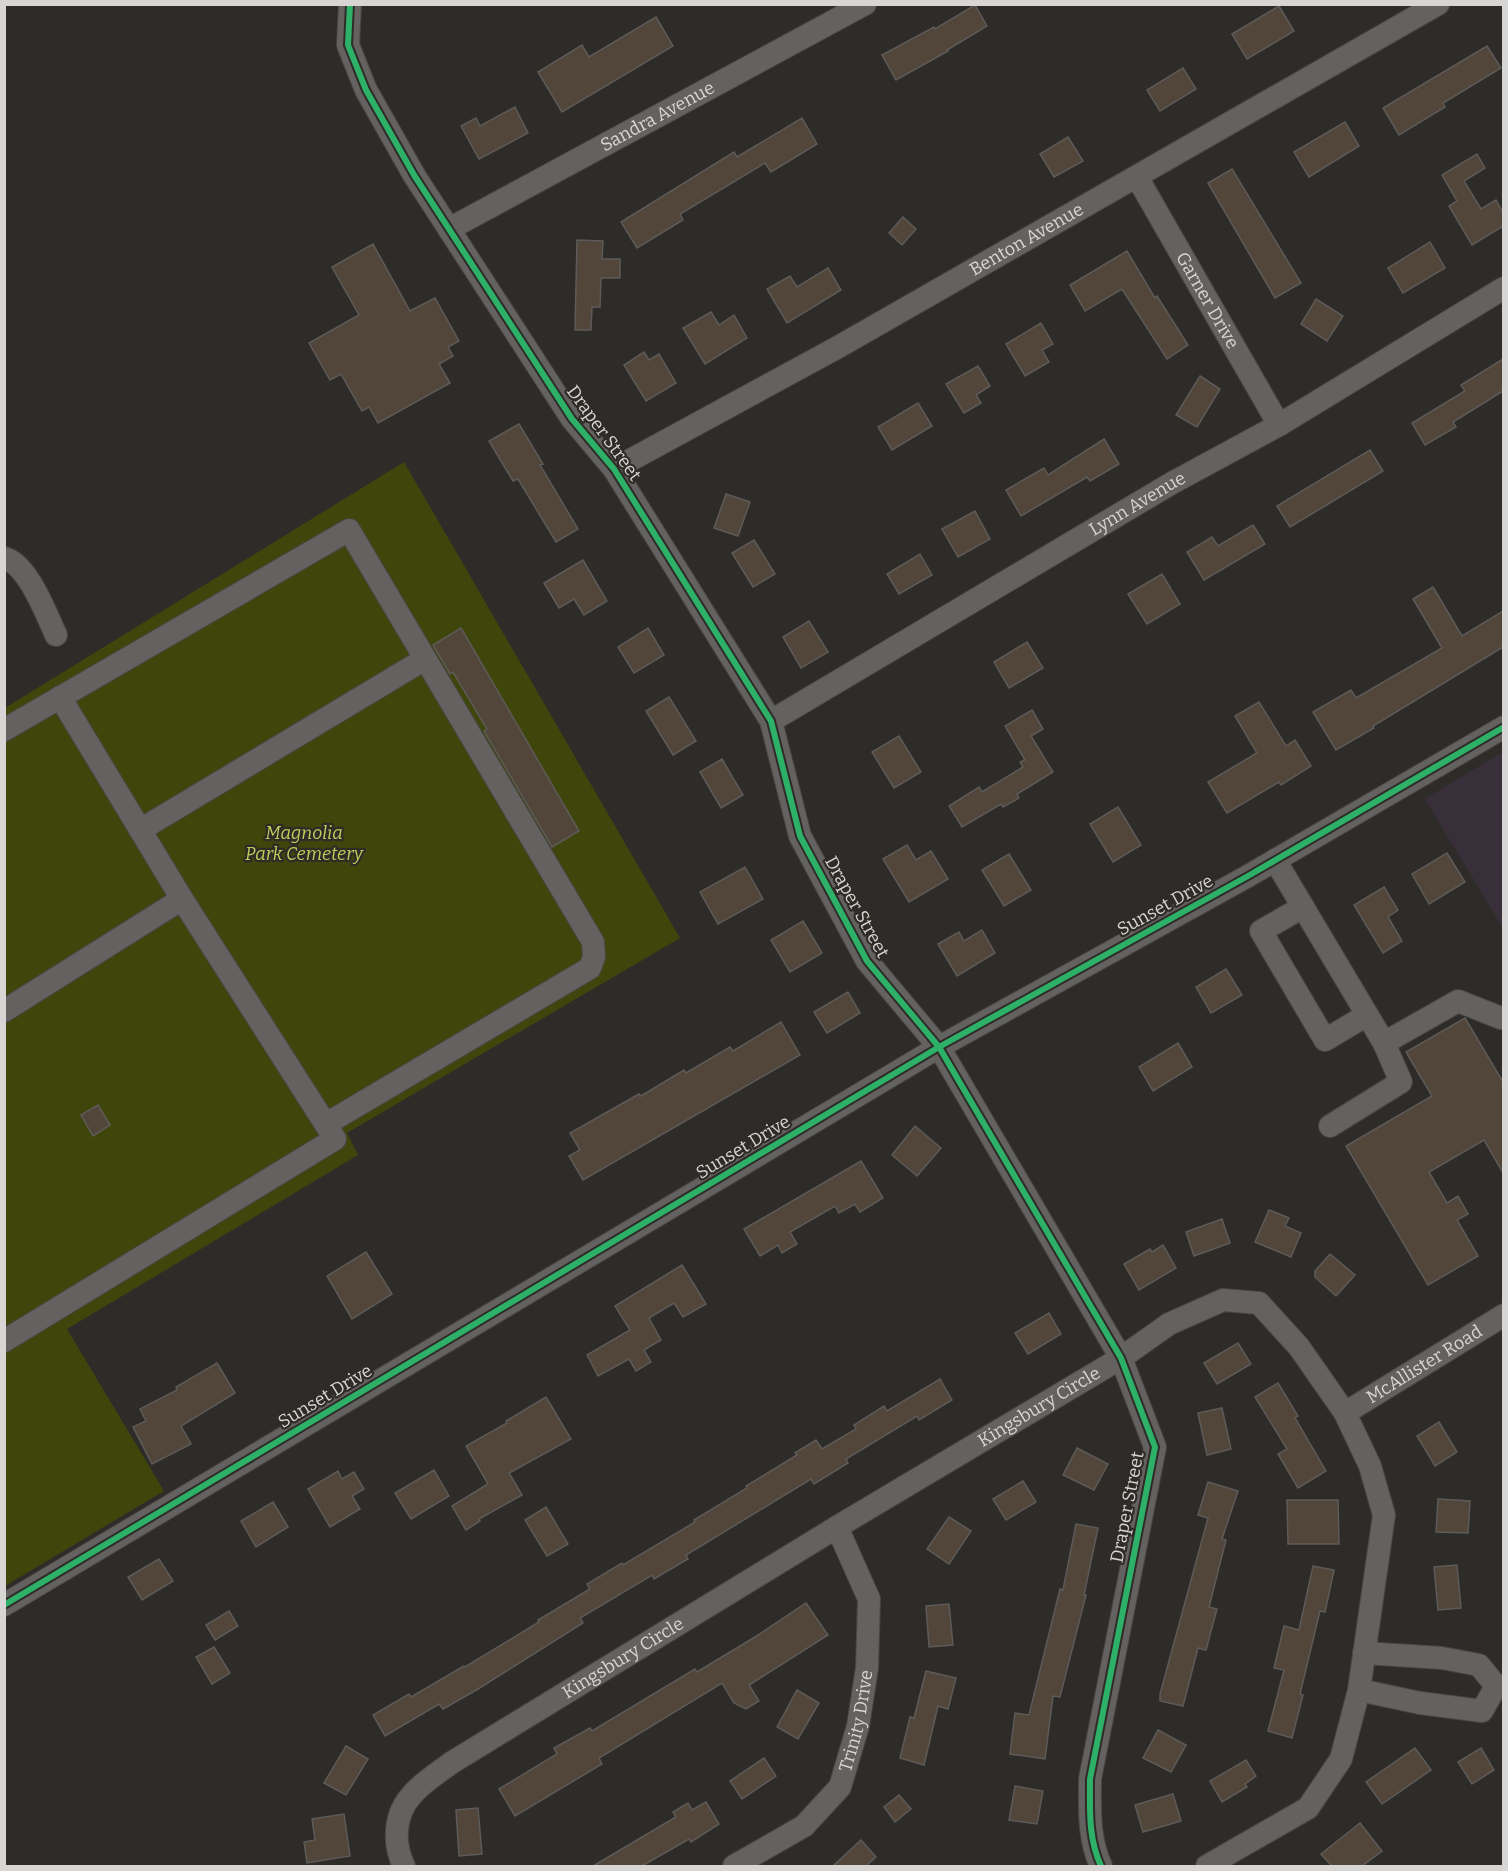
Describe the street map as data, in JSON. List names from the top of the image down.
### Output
{
  "streets": {
    "street": [
      "Sandra Avenue",
      "Benton Avenue",
      "Garner Drive",
      "Draper Street",
      "Lynn Avenue",
      "Sunset Drive",
      "McAllister Road",
      "Kingsbury Circle",
      "Trinity Drive"
    ]
  },
  "crossings": [
    ["Sandra Avenue", "Draper Street"],
    ["Benton Avenue", "Garner Drive"],
    ["Benton Avenue", "Draper Street"],
    ["Garner Drive", "Lynn Avenue"],
    ["Draper Street", "Lynn Avenue"],
    ["Draper Street", "Sunset Drive"],
    ["Draper Street", "Kingsbury Circle"],
    ["McAllister Road", "Kingsbury Circle"],
    ["Kingsbury Circle", "Trinity Drive"]
  ],
  "parks": ["Magnolia Park Cemetery"]
}
